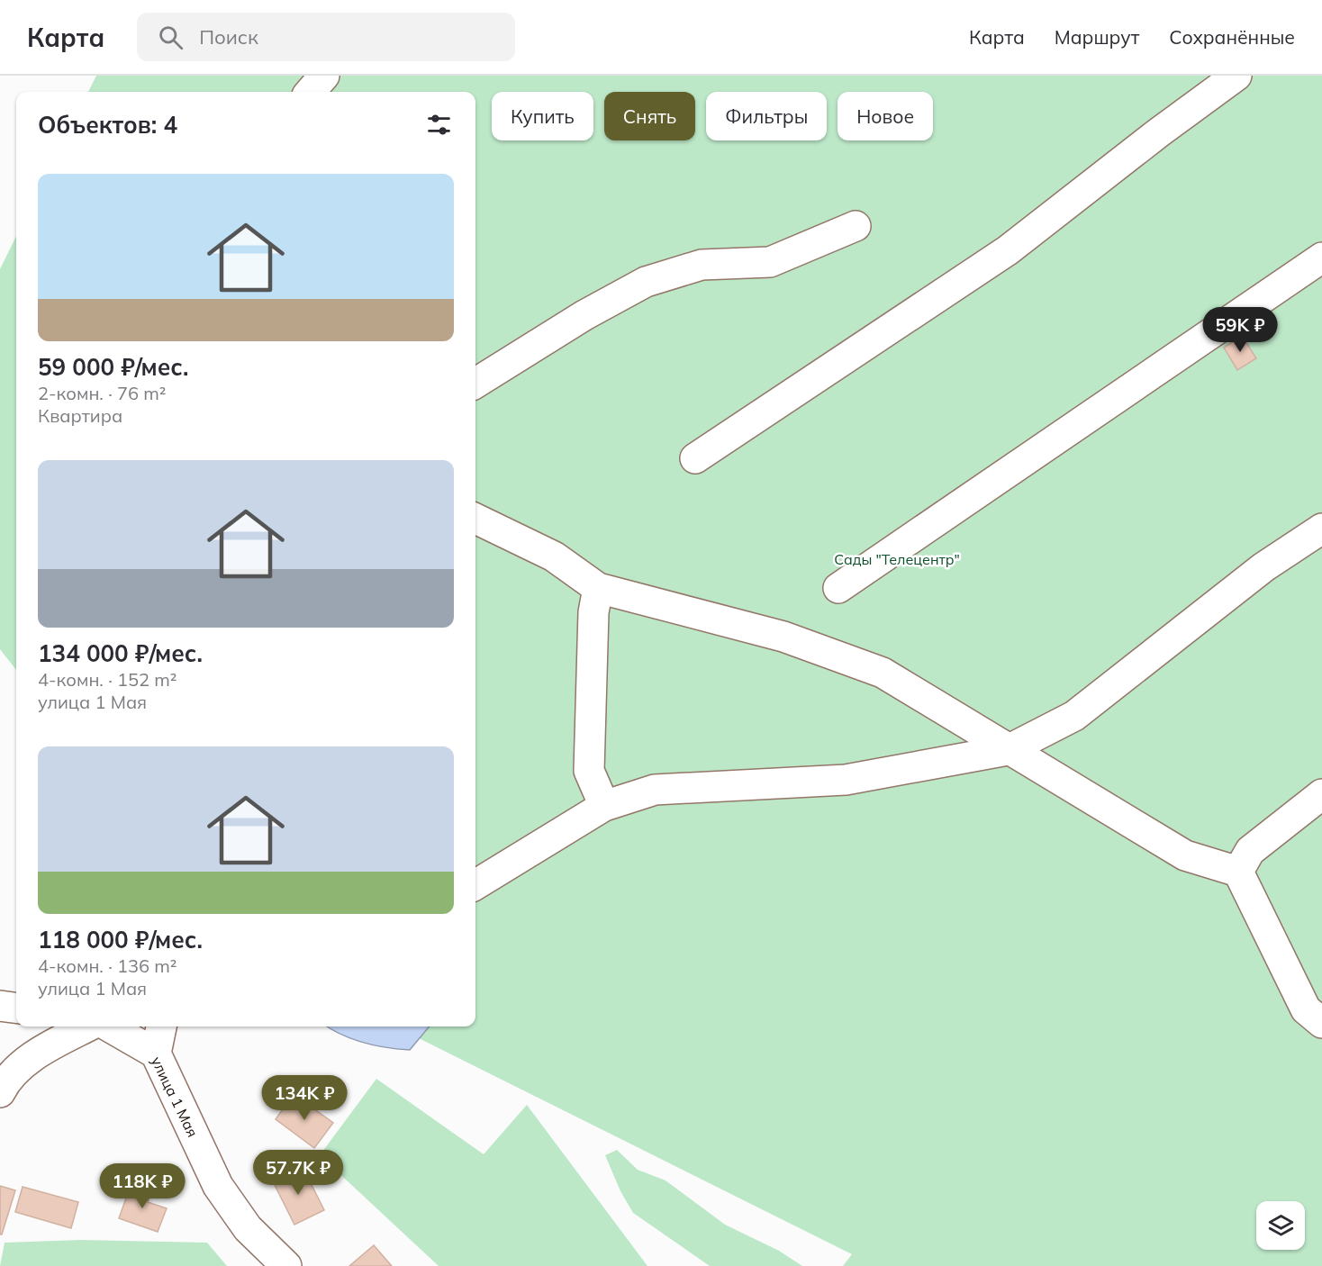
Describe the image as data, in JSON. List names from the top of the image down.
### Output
{
  "streets": {
    "street": ["улица 1 Мая"]
  },
  "parks": ["Сады \"Телецентр\""],
  "page": {
    "header": "Карта",
    "search": "Поиск",
    "nav": ["Карта", "Маршрут", "Сохранённые"],
    "chip": [
      "Купить",
      "Снять",
      "Фильтры",
      "Новое"
    ],
    "heading": "Объектов: 4",
    "list": [
      {
        "name": "59 000 ₽/мес.",
        "note": "2-комн. · 76 m² · Квартира"
      },
      {
        "name": "134 000 ₽/мес.",
        "note": "4-комн. · 152 m² · улица 1 Мая"
      },
      {
        "name": "118 000 ₽/мес.",
        "note": "4-комн. · 136 m² · улица 1 Мая"
      }
    ],
    "price": [
      "59K ₽",
      "134K ₽",
      "57.7K ₽",
      "118K ₽"
    ]
  }
}
